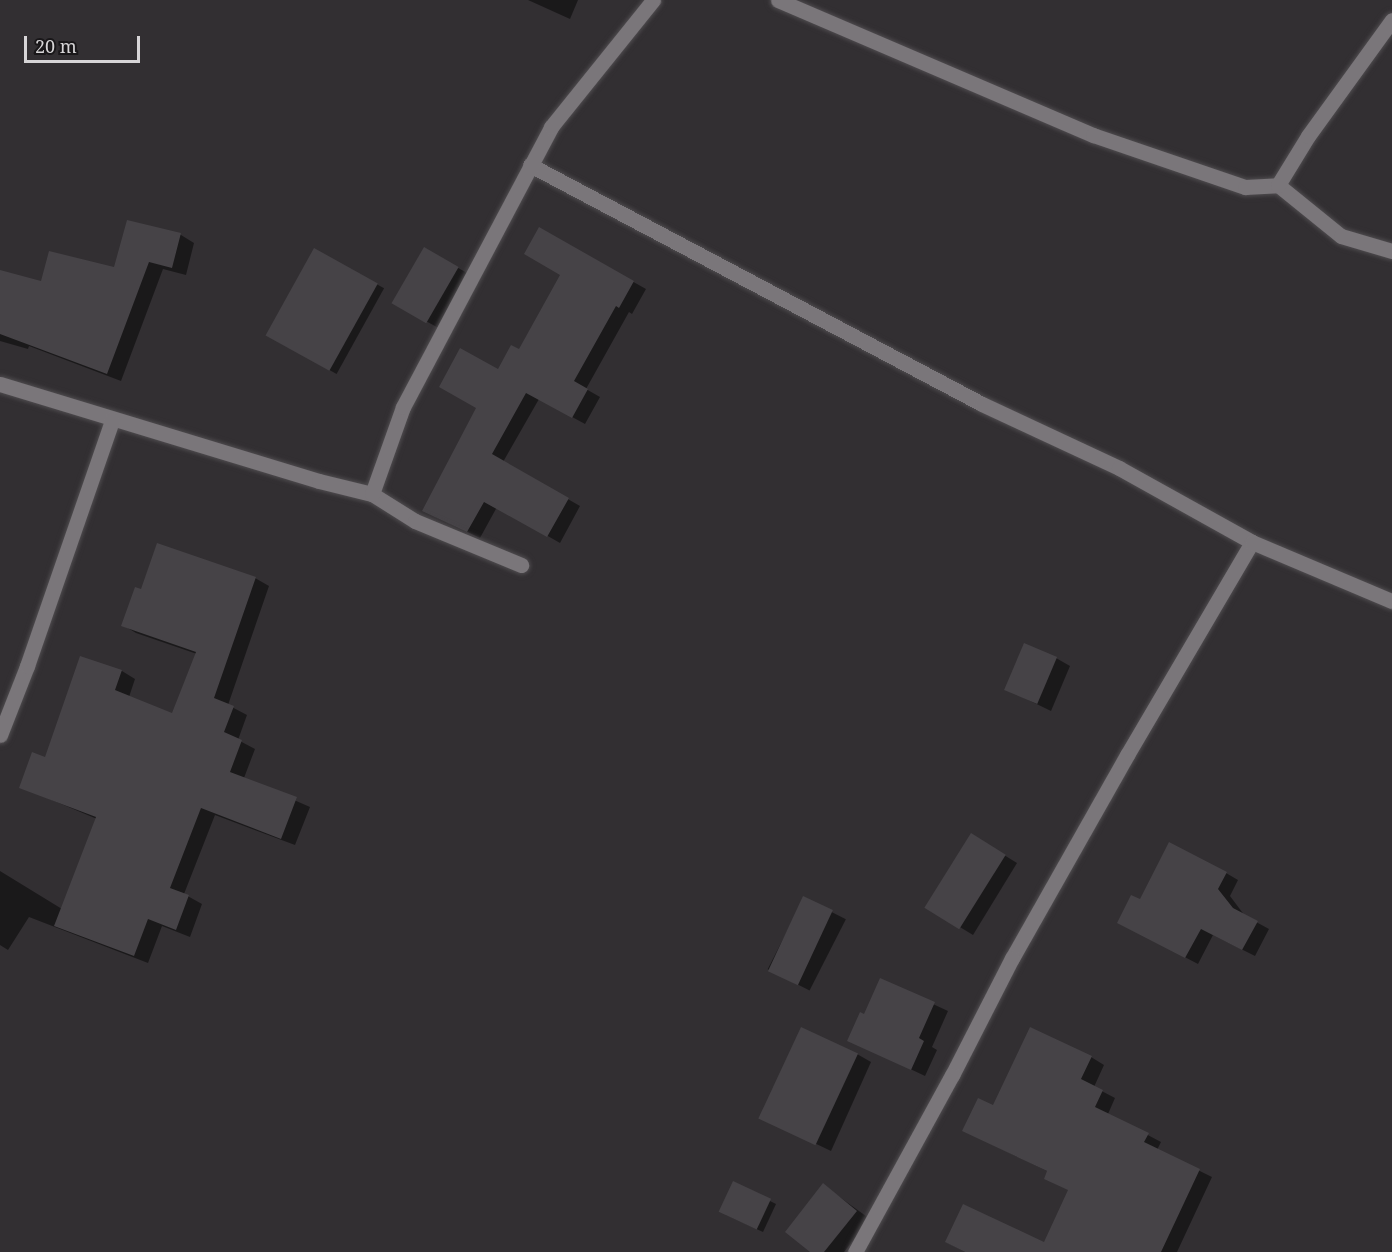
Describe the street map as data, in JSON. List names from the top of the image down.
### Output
{
  "scale_bar": "20 m"
}
